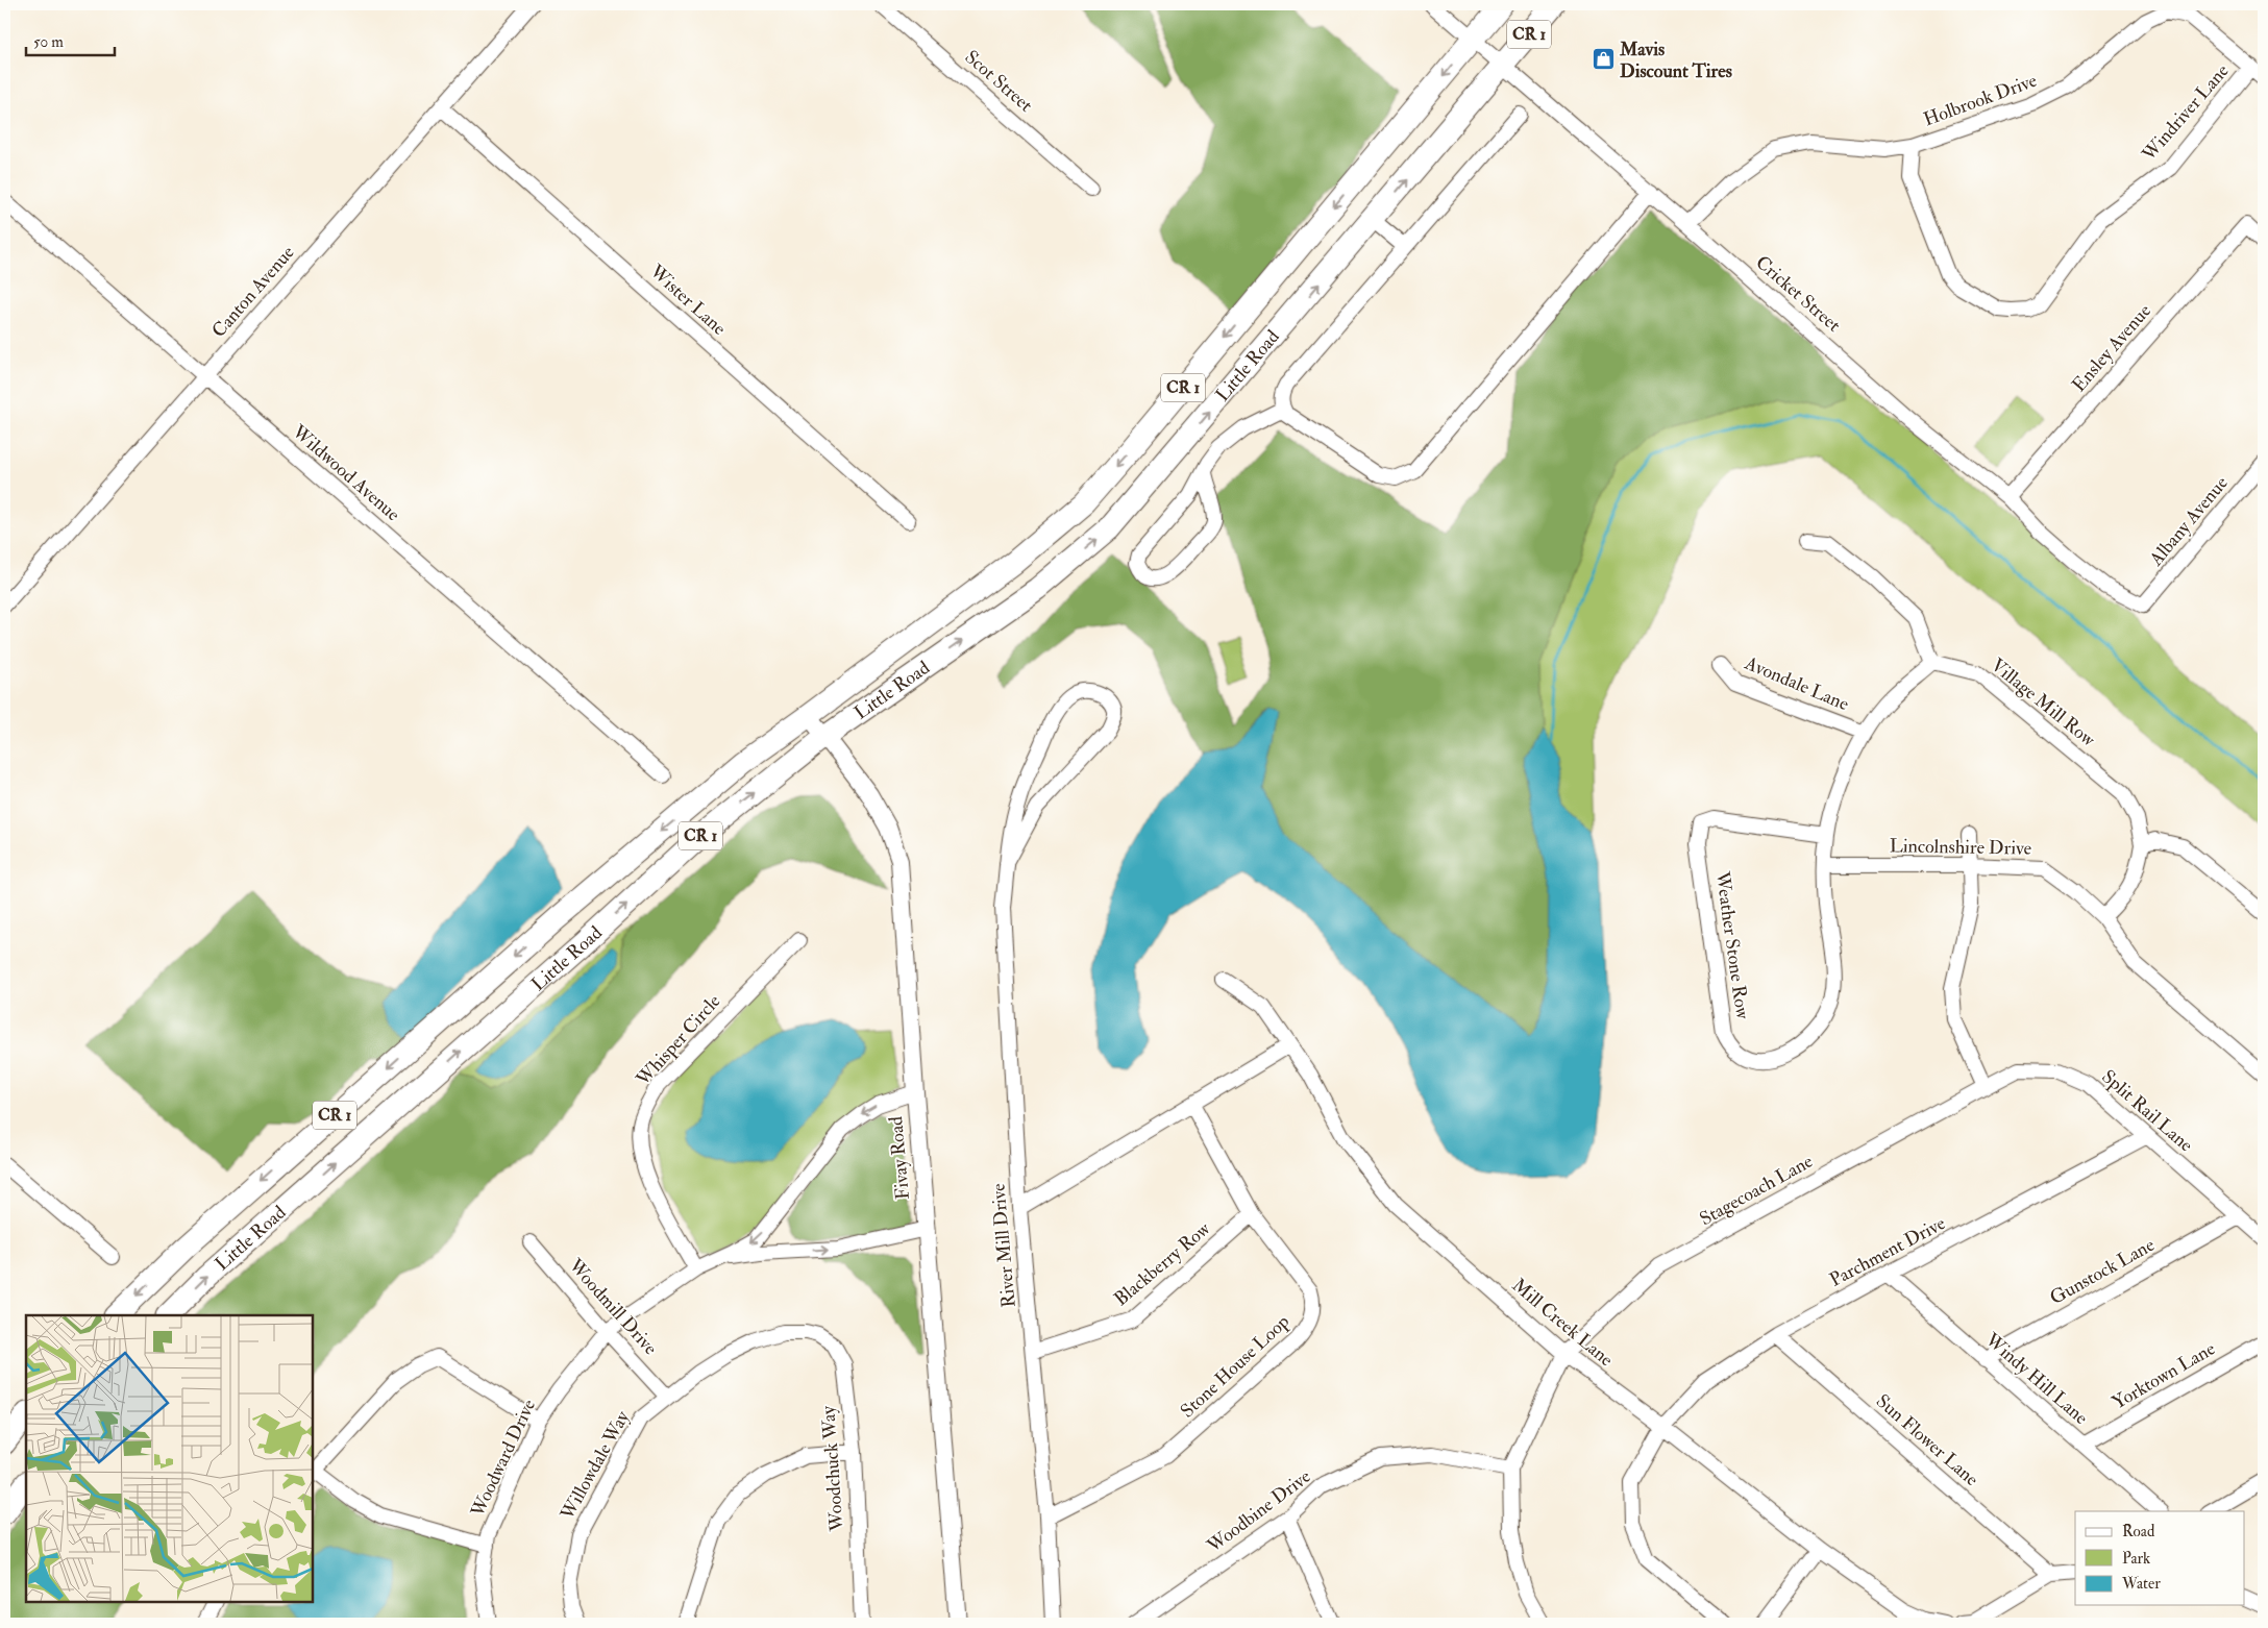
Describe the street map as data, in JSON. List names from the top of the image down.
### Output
{
  "streets": {
    "main road": ["CR 1", "Little Road"],
    "street": [
      "Scot Street",
      "Holbrook Drive",
      "Windriver Lane",
      "Canton Avenue",
      "Cricket Street",
      "Wister Lane",
      "Ensley Avenue",
      "Wildwood Avenue",
      "Albany Avenue",
      "Avondale Lane",
      "Village Mill Row",
      "Lincolnshire Drive",
      "Weather Stone Row",
      "Whisper Circle",
      "Split Rail Lane",
      "Fivay Road",
      "Stagecoach Lane",
      "River Mill Drive",
      "Parchment Drive",
      "Blackberry Row",
      "Gunstock Lane",
      "Woodmill Drive",
      "Mill Creek Lane",
      "Stone House Loop",
      "Yorktown Lane",
      "Windy Hill Lane",
      "Sun Flower Lane",
      "Woodward Drive",
      "Willowdale Way",
      "Woodchuck Way",
      "Woodbine Drive"
    ]
  },
  "crossings": [
    ["Holbrook Drive", "Windriver Lane"],
    ["Holbrook Drive", "Cricket Street"],
    ["Canton Avenue", "Wister Lane"],
    ["Canton Avenue", "Wildwood Avenue"],
    ["Cricket Street", "Ensley Avenue"],
    ["Cricket Street", "Little Road"],
    ["Cricket Street", "Albany Avenue"],
    ["Little Road", "Fivay Road"],
    ["Village Mill Row", "Lincolnshire Drive"],
    ["Lincolnshire Drive", "Weather Stone Row"],
    ["Whisper Circle", "Woodward Drive"],
    ["Split Rail Lane", "Stagecoach Lane"],
    ["Split Rail Lane", "Parchment Drive"],
    ["Split Rail Lane", "Gunstock Lane"],
    ["Fivay Road", "Woodward Drive"],
    ["Stagecoach Lane", "Mill Creek Lane"],
    ["River Mill Drive", "Blackberry Row"],
    ["River Mill Drive", "Stone House Loop"],
    ["Parchment Drive", "Mill Creek Lane"],
    ["Parchment Drive", "Windy Hill Lane"],
    ["Parchment Drive", "Sun Flower Lane"],
    ["Blackberry Row", "Stone House Loop"],
    ["Gunstock Lane", "Windy Hill Lane"],
    ["Woodmill Drive", "Woodward Drive"],
    ["Woodmill Drive", "Willowdale Way"],
    ["Yorktown Lane", "Windy Hill Lane"],
    ["Willowdale Way", "Woodchuck Way"]
  ],
  "places": {
    "shop": ["Mavis Discount Tires"]
  },
  "legend": ["Road", "Park", "Water"],
  "scale_bar": "50 m"
}
